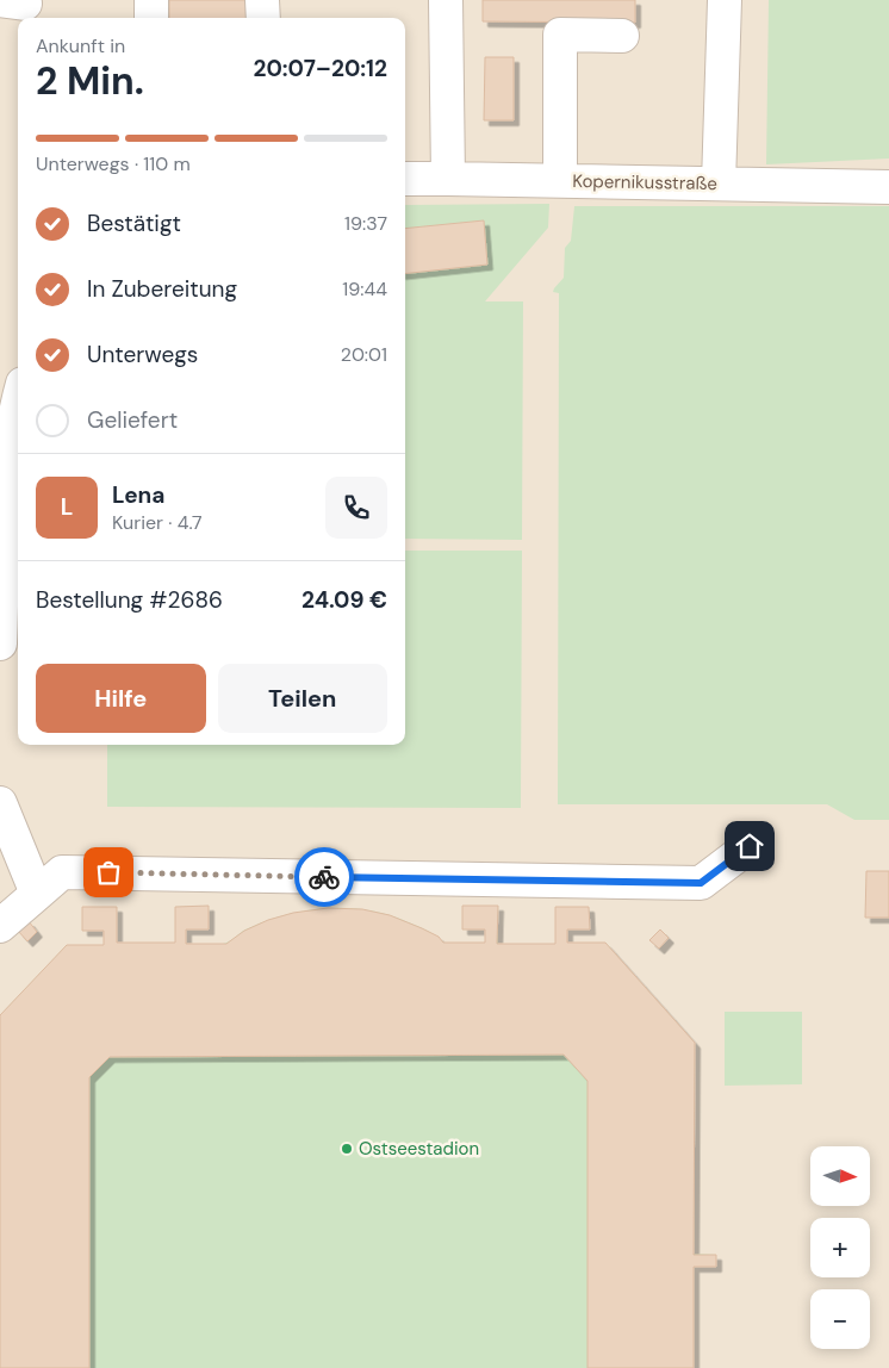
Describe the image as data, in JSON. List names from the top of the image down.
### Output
{
  "streets": {
    "street": ["Kopernikusstraße"]
  },
  "places": ["Ostseestadion"],
  "north": "right",
  "page": {
    "heading": ["2 Min.", "Ankunft in", "20:07–20:12"],
    "panel": [
      "Lena",
      "Kurier · 4.7",
      "Bestellung #2686",
      "24.09 €"
    ],
    "bar": "Unterwegs · 110 m",
    "list": [
      ["Bestätigt", "19:37"],
      ["In Zubereitung", "19:44"],
      ["Unterwegs", "20:01"],
      "Geliefert"
    ],
    "round": "L",
    "buttons": ["Hilfe", "Teilen"],
    "map_buttons": ["+", "−"]
  }
}
